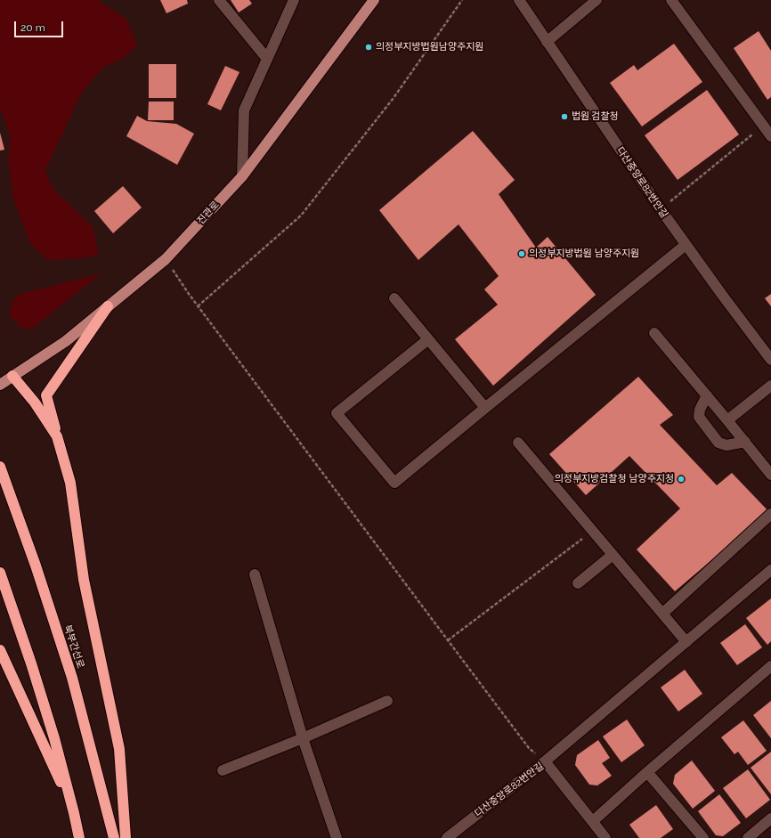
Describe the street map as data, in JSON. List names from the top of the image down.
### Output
{
  "streets": {
    "highway": ["북부간선로"],
    "main road": ["진관로"],
    "street": ["다산중앙로82번안길"]
  },
  "places": [
    "의정부지방법원남양주지원",
    "법원.검찰청",
    "의정부지방법원 남양주지원",
    "의정부지방검찰청 남양주지청"
  ],
  "scale_bar": "20 m"
}
